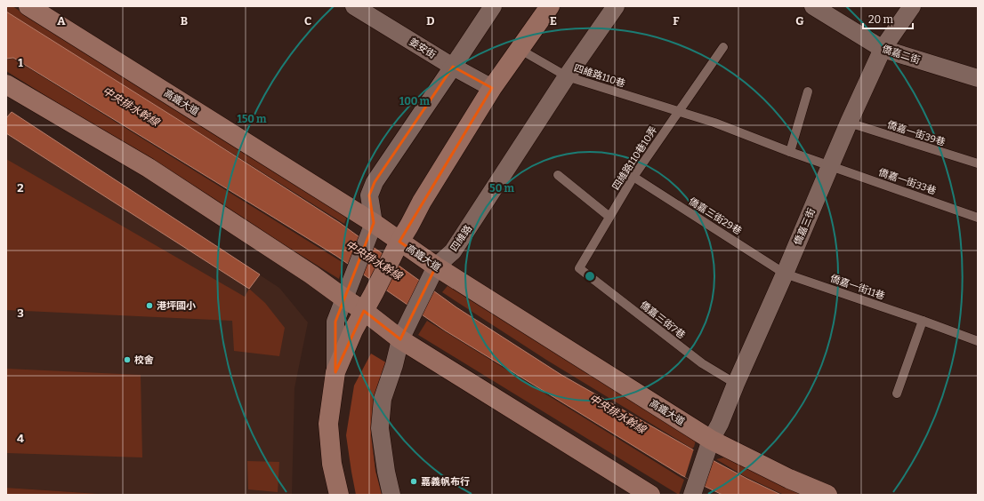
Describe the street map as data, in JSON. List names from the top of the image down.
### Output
{
  "streets": {
    "street": [
      "姜安街",
      "僑嘉二街",
      "高鐵大道",
      "僑嘉三街",
      "四維路"
    ],
    "lane": [
      "四維路110巷",
      "僑嘉一街39巷",
      "四維路110巷10弄",
      "僑嘉一街33巷",
      "僑嘉三街29巷",
      "僑嘉一街11巷",
      "僑嘉三街7巷"
    ]
  },
  "crossings": [
    ["僑嘉二街", "僑嘉三街"],
    ["四維路110巷", "四維路110巷10弄"],
    ["四維路110巷", "僑嘉一街33巷"],
    ["四維路110巷", "僑嘉三街"],
    ["四維路110巷", "四維路"],
    ["高鐵大道", "僑嘉三街"],
    ["高鐵大道", "四維路"],
    ["僑嘉一街39巷", "僑嘉三街"],
    ["四維路110巷10弄", "僑嘉三街29巷"],
    ["四維路110巷10弄", "僑嘉三街7巷"],
    ["僑嘉一街33巷", "僑嘉三街"],
    ["僑嘉三街29巷", "僑嘉三街"],
    ["僑嘉三街29巷", "僑嘉一街11巷"],
    ["僑嘉三街", "僑嘉一街11巷"],
    ["僑嘉三街", "僑嘉三街7巷"]
  ],
  "water": ["中央排水幹線"],
  "places": ["港坪國小", "校舍", "嘉義帆布行"],
  "scale_bar": "20 m",
  "grid": {
    "columns": [
      "A",
      "B",
      "C",
      "D",
      "E",
      "F",
      "G"
    ],
    "rows": [
      "1",
      "2",
      "3",
      "4"
    ]
  },
  "rings": ["100 m", "150 m", "50 m"]
}
